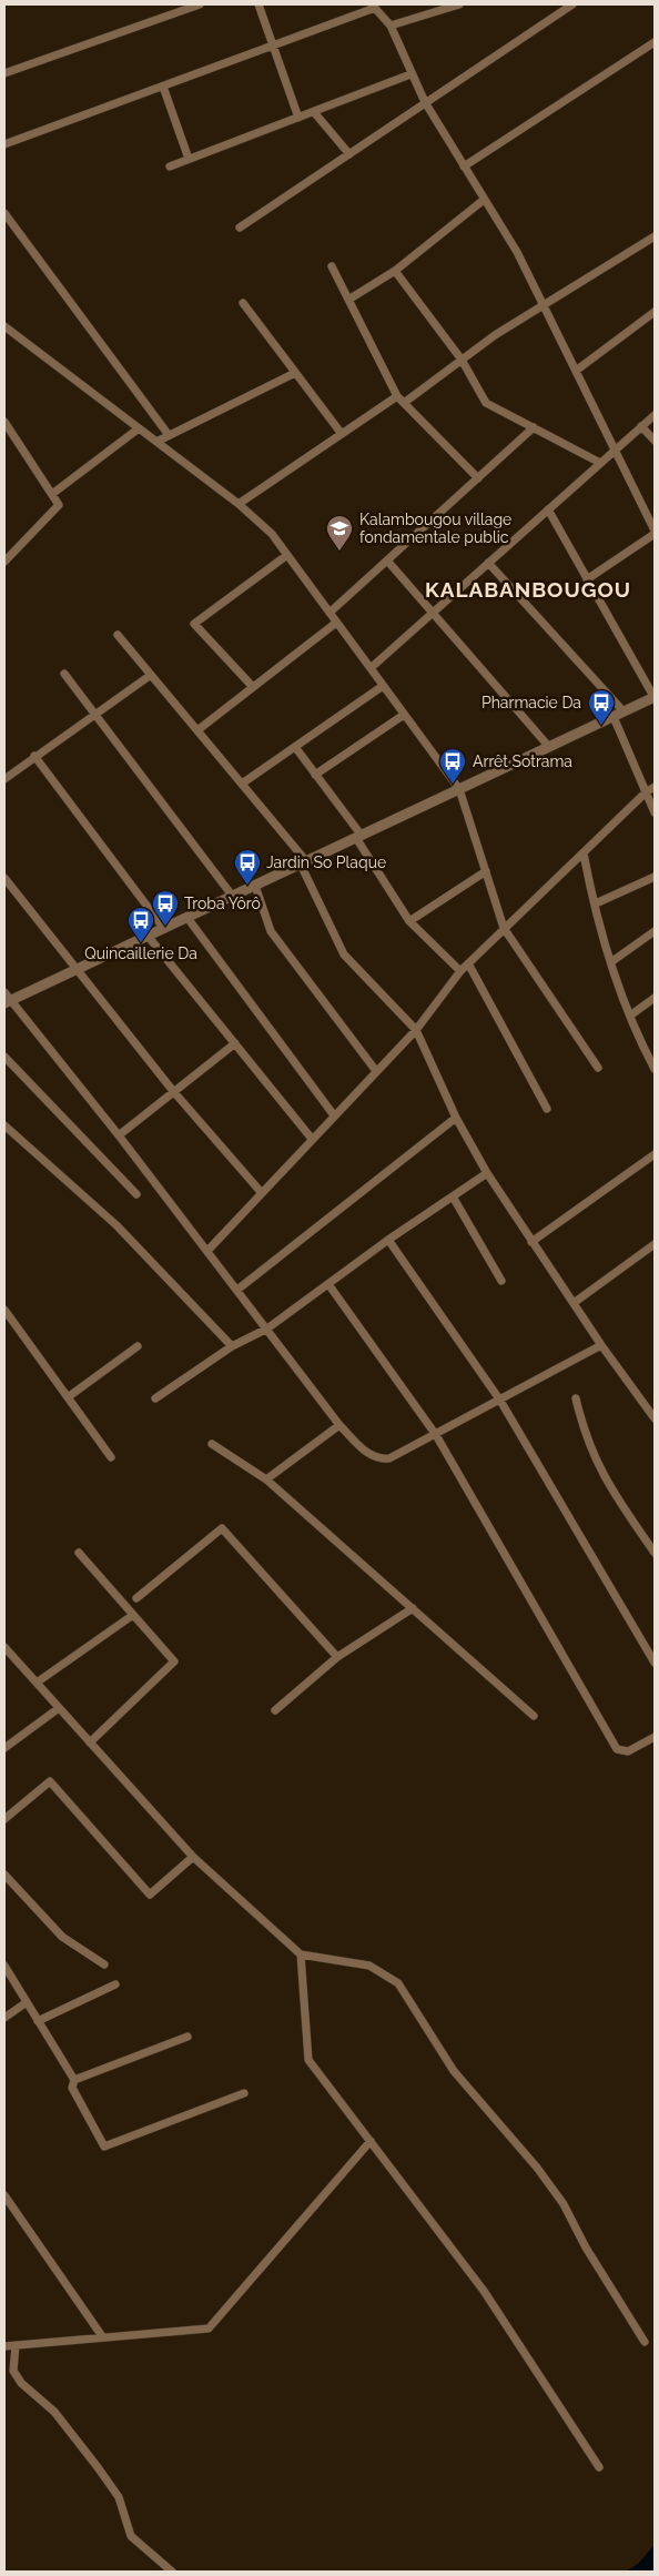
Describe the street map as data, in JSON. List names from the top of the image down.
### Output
{
  "districts": ["KALABANBOUGOU"],
  "places": {
    "school or university": ["Kalambougou village fondamentale public"],
    "bus stop": [
      "Pharmacie Da",
      "Arrêt Sotrama",
      "Jardin So Plaque",
      "Troba Yôrô",
      "Quincaillerie Da"
    ]
  }
}
